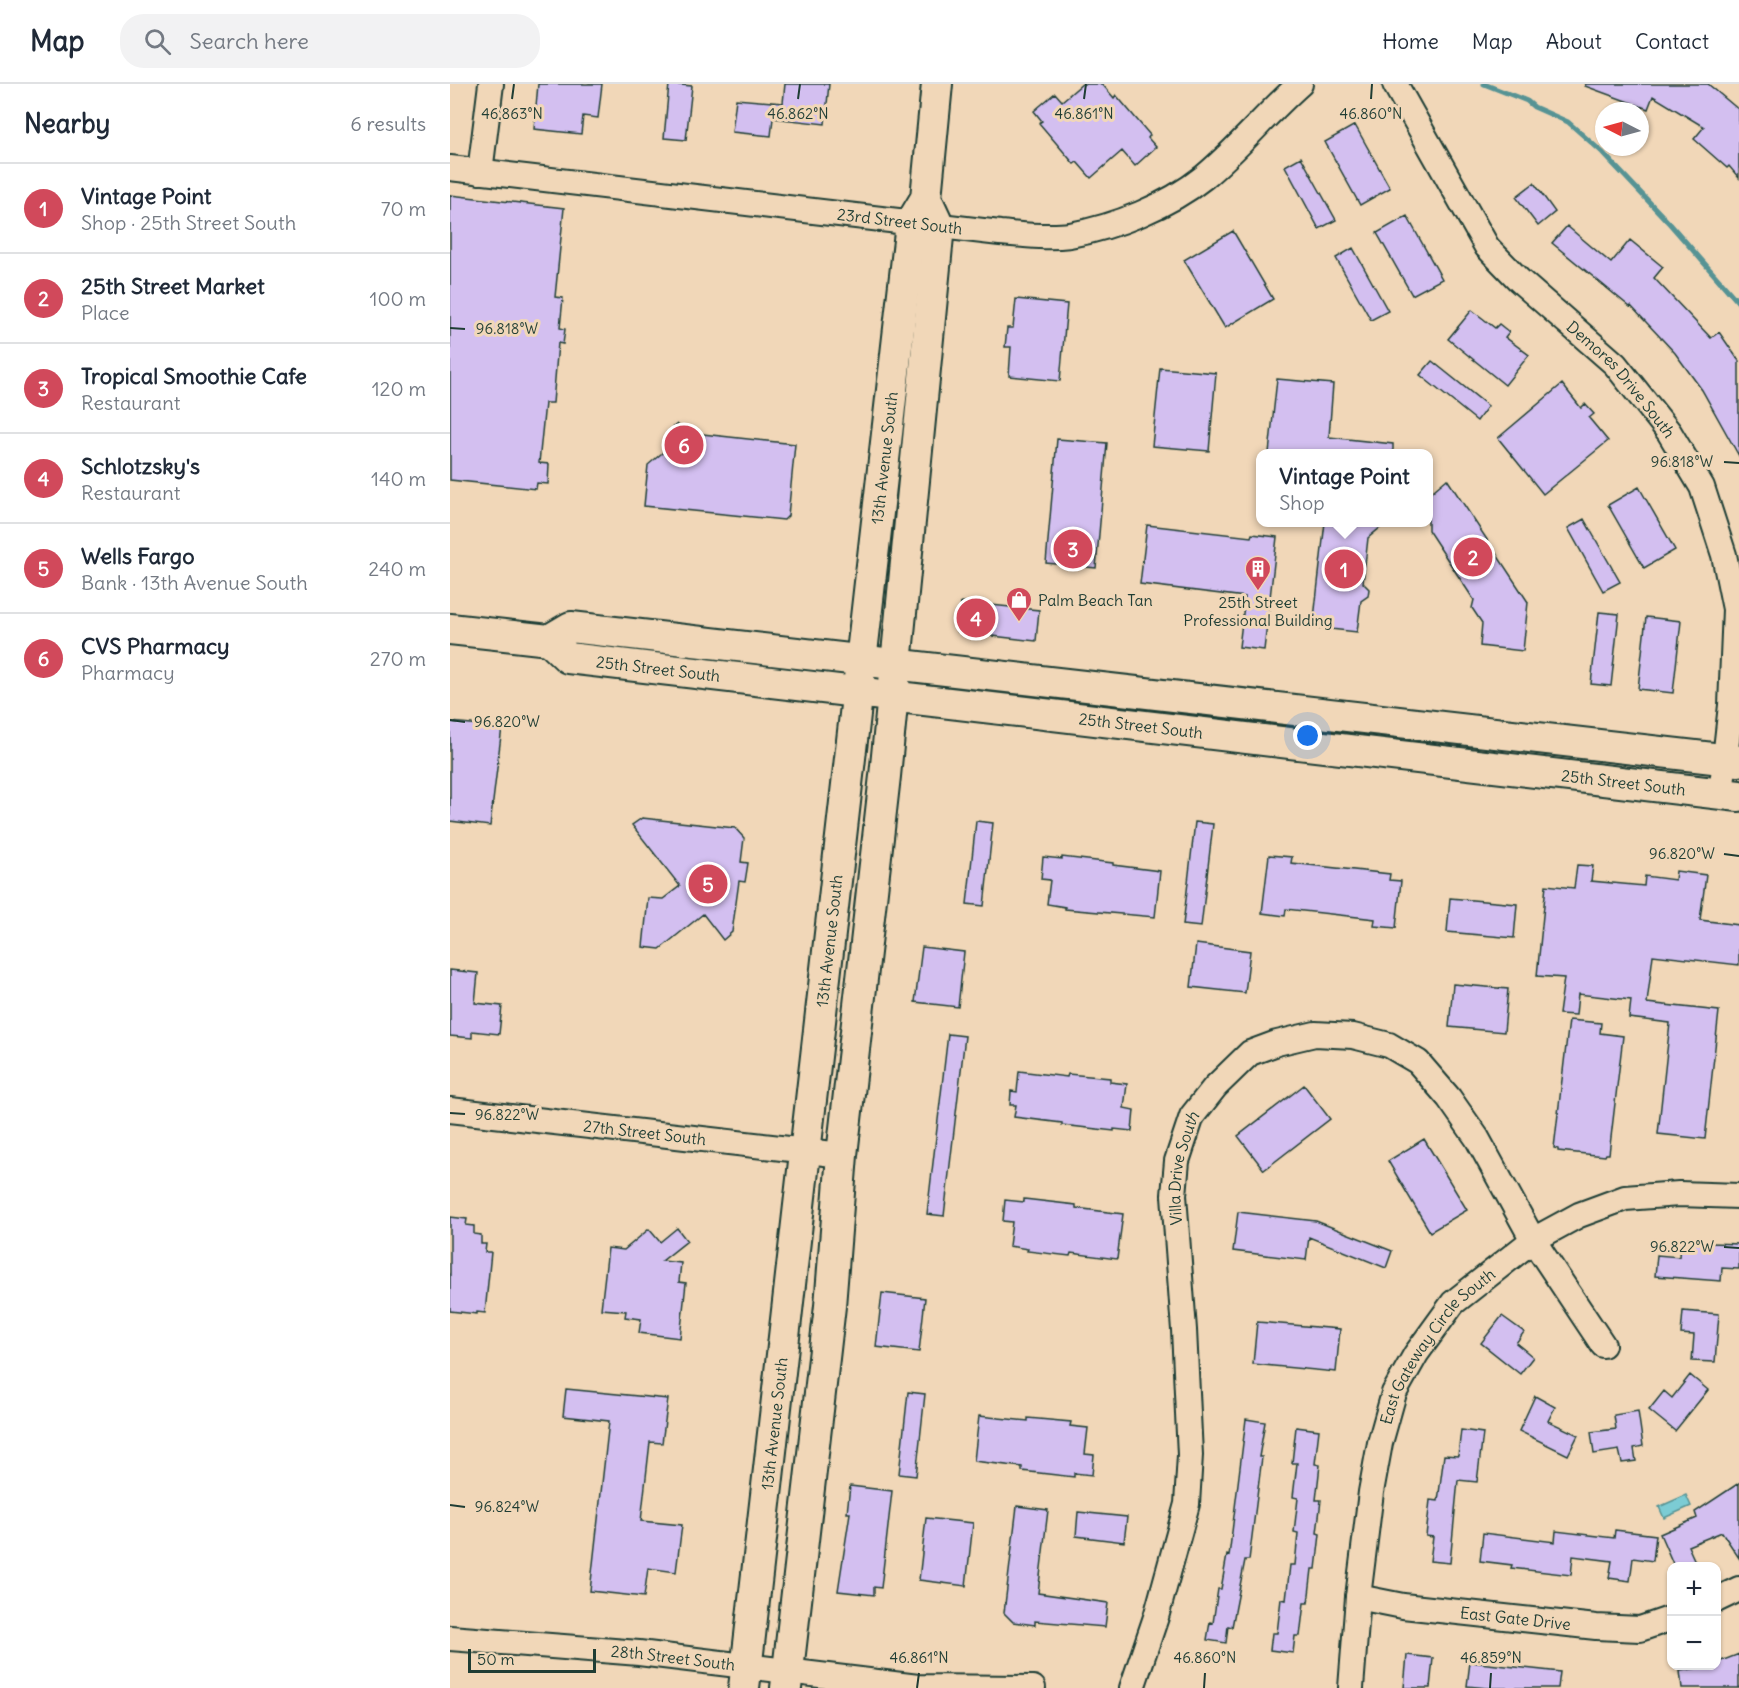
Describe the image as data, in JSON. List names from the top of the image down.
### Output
{
  "streets": {
    "main road": ["13th Avenue South", "25th Street South"],
    "street": [
      "23rd Street South",
      "Demores Drive South",
      "27th Street South",
      "Villa Drive South",
      "East Gateway Circle South",
      "East Gate Drive",
      "28th Street South"
    ]
  },
  "crossings": [
    ["23rd Street South", "13th Avenue South"],
    ["Demores Drive South", "25th Street South"],
    ["13th Avenue South", "25th Street South"],
    ["13th Avenue South", "27th Street South"],
    ["13th Avenue South", "28th Street South"],
    ["Villa Drive South", "East Gateway Circle South"],
    ["East Gateway Circle South", "East Gate Drive"]
  ],
  "places": {
    "building": ["25th Street Professional Building"],
    "shop": ["Palm Beach Tan"]
  },
  "scale_bar": "50 m",
  "north": "left",
  "page": {
    "header": "Map",
    "search": "Search here",
    "nav": [
      "Home",
      "Map",
      "About",
      "Contact"
    ],
    "heading": ["Nearby", "6 results"],
    "list": [
      {
        "mark": "1",
        "name": "Vintage Point",
        "note": "Shop · 25th Street South",
        "value": "70 m"
      },
      {
        "mark": "2",
        "name": "25th Street Market",
        "note": "Place",
        "value": "100 m"
      },
      {
        "mark": "3",
        "name": "Tropical Smoothie Cafe",
        "note": "Restaurant",
        "value": "120 m"
      },
      {
        "mark": "4",
        "name": "Schlotzsky's",
        "note": "Restaurant",
        "value": "140 m"
      },
      {
        "mark": "5",
        "name": "Wells Fargo",
        "note": "Bank · 13th Avenue South",
        "value": "240 m"
      },
      {
        "mark": "6",
        "name": "CVS Pharmacy",
        "note": "Pharmacy",
        "value": "270 m"
      }
    ],
    "pins": [
      "6",
      "3",
      "2",
      "1",
      "4",
      "5"
    ],
    "popup": ["Vintage Point", "Shop"],
    "map_buttons": ["+", "−"],
    "scale": "50 m"
  },
  "coordinates": [
    "46.863°N",
    "46.862°N",
    "46.861°N",
    "46.860°N",
    "96.818°W",
    "96.820°W",
    "96.822°W",
    "96.824°W",
    "46.859°N"
  ]
}
